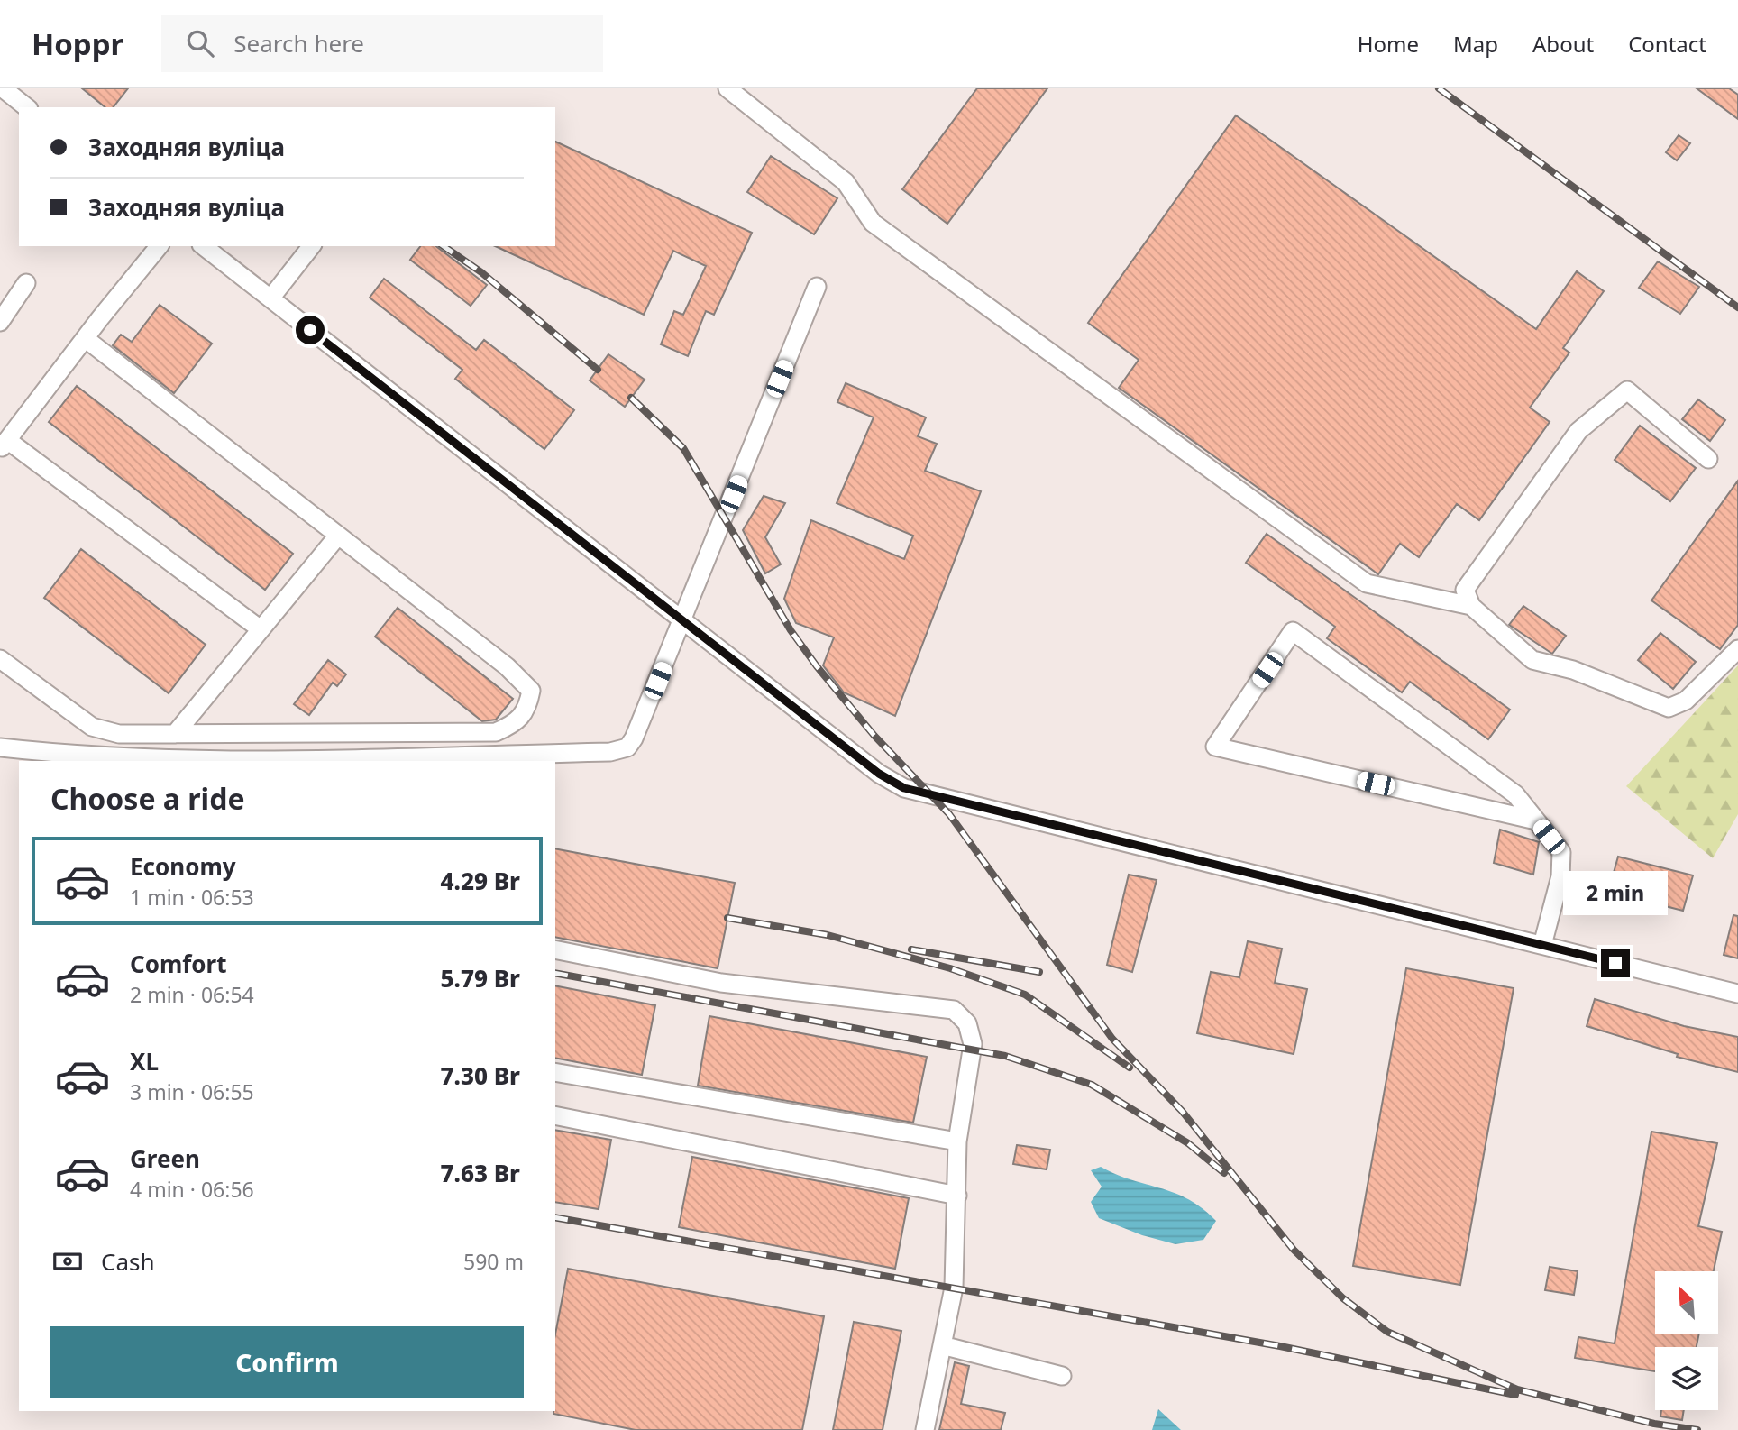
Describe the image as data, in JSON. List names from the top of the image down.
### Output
{
  "north": "top left",
  "page": {
    "header": "Hoppr",
    "search": "Search here",
    "nav": [
      "Home",
      "Map",
      "About",
      "Contact"
    ],
    "banner": ["Заходняя вуліца", "Заходняя вуліца"],
    "heading": "Choose a ride",
    "list": [
      {
        "name": "Economy",
        "note": "1 min · 06:53",
        "value": "4.29 Br"
      },
      {
        "name": "Comfort",
        "note": "2 min · 06:54",
        "value": "5.79 Br"
      },
      {
        "name": "XL",
        "note": "3 min · 06:55",
        "value": "7.30 Br"
      },
      {
        "name": "Green",
        "note": "4 min · 06:56",
        "value": "7.63 Br"
      }
    ],
    "bubble": "2 min",
    "pay": ["Cash", "590 m"],
    "buttons": "Confirm"
  }
}
